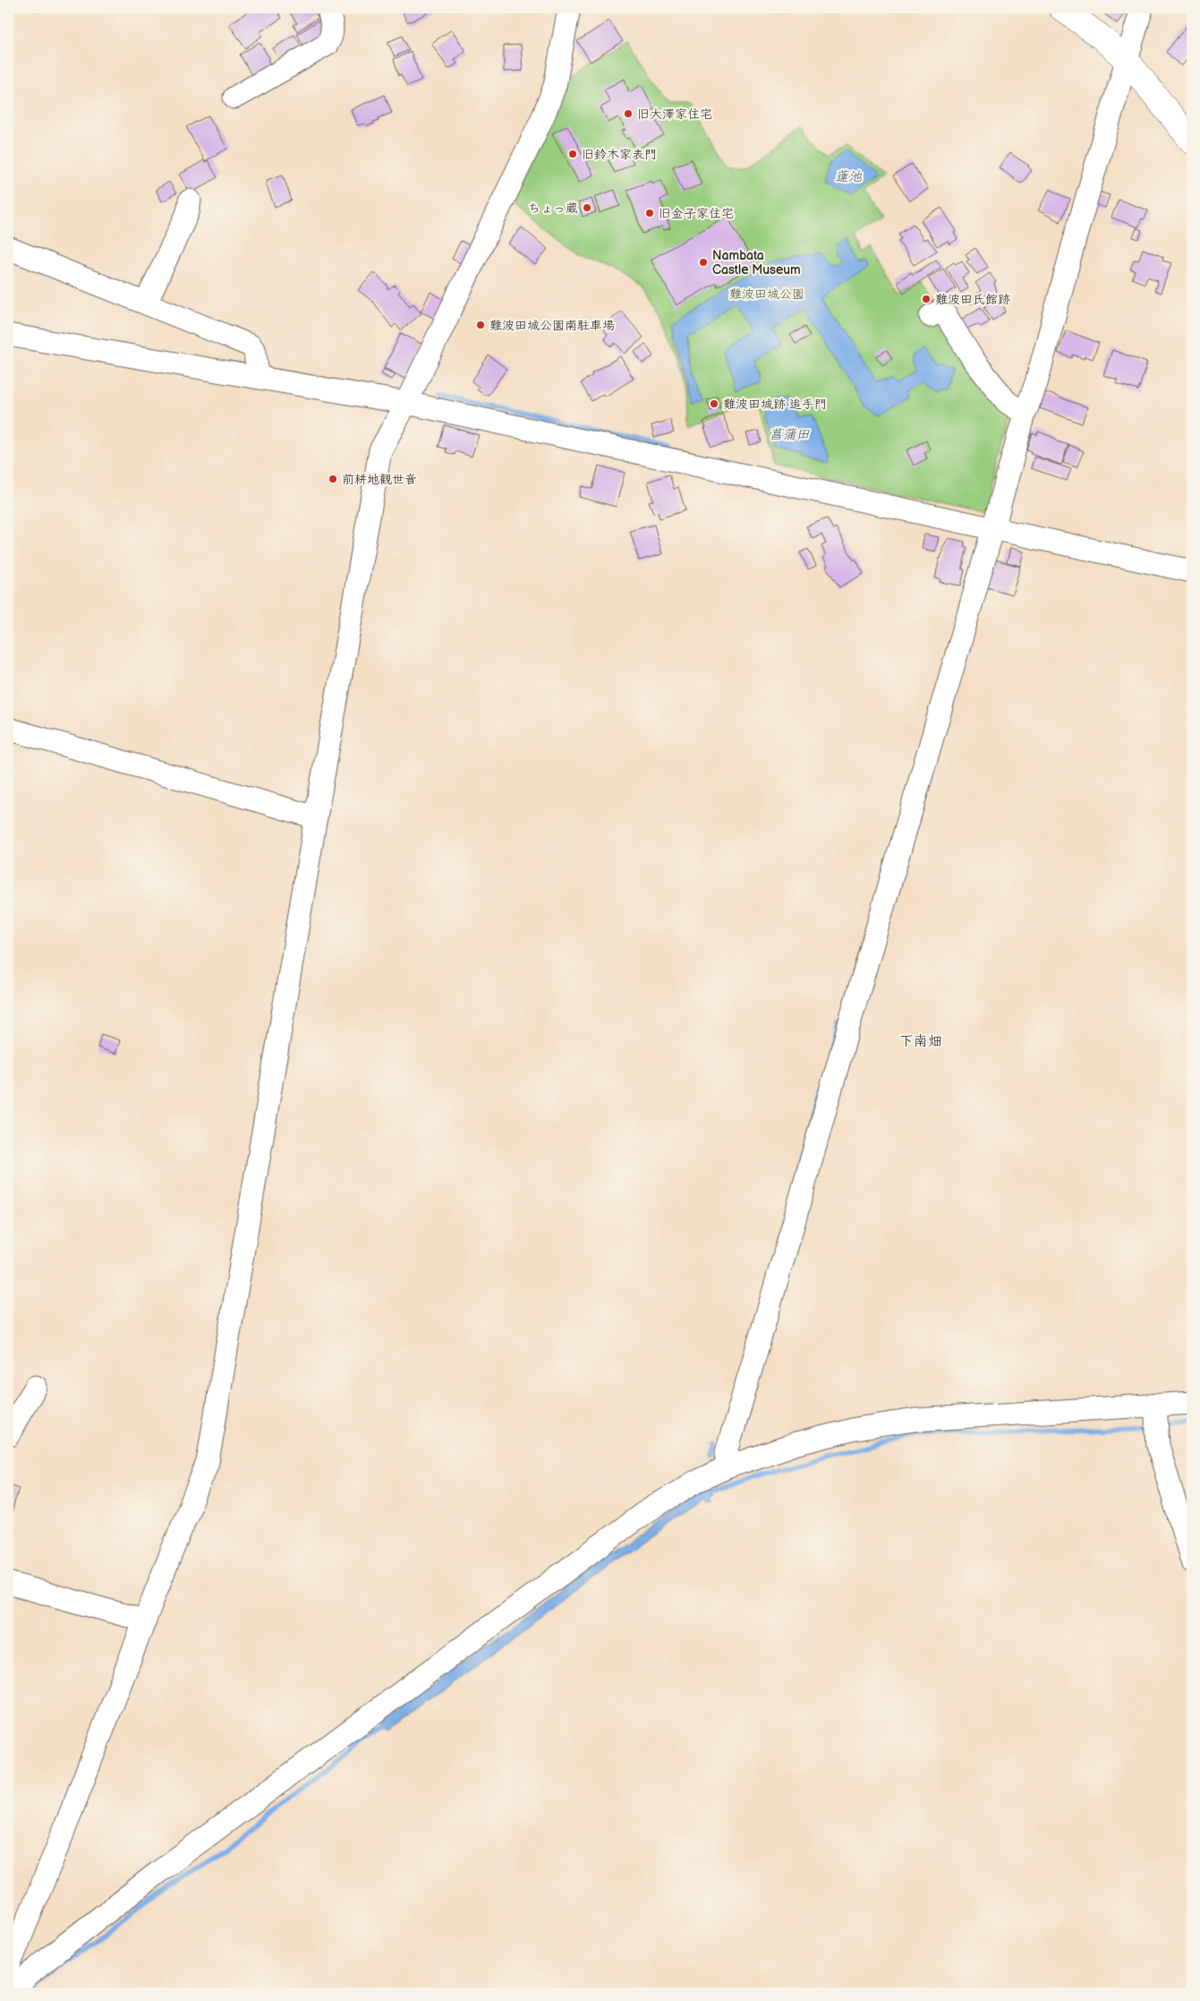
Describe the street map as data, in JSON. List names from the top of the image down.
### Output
{
  "districts": ["下南畑"],
  "water": ["蓮池", "菖蒲田"],
  "parks": ["難波田城公園"],
  "places": [
    "旧大澤家住宅",
    "旧鈴木家表門",
    "ちょっ蔵",
    "旧金子家住宅",
    "Nambata Castle Museum",
    "難波田氏館跡",
    "難波田城公園南駐車場",
    "難波田城跡 追手門",
    "前耕地観世音"
  ]
}
